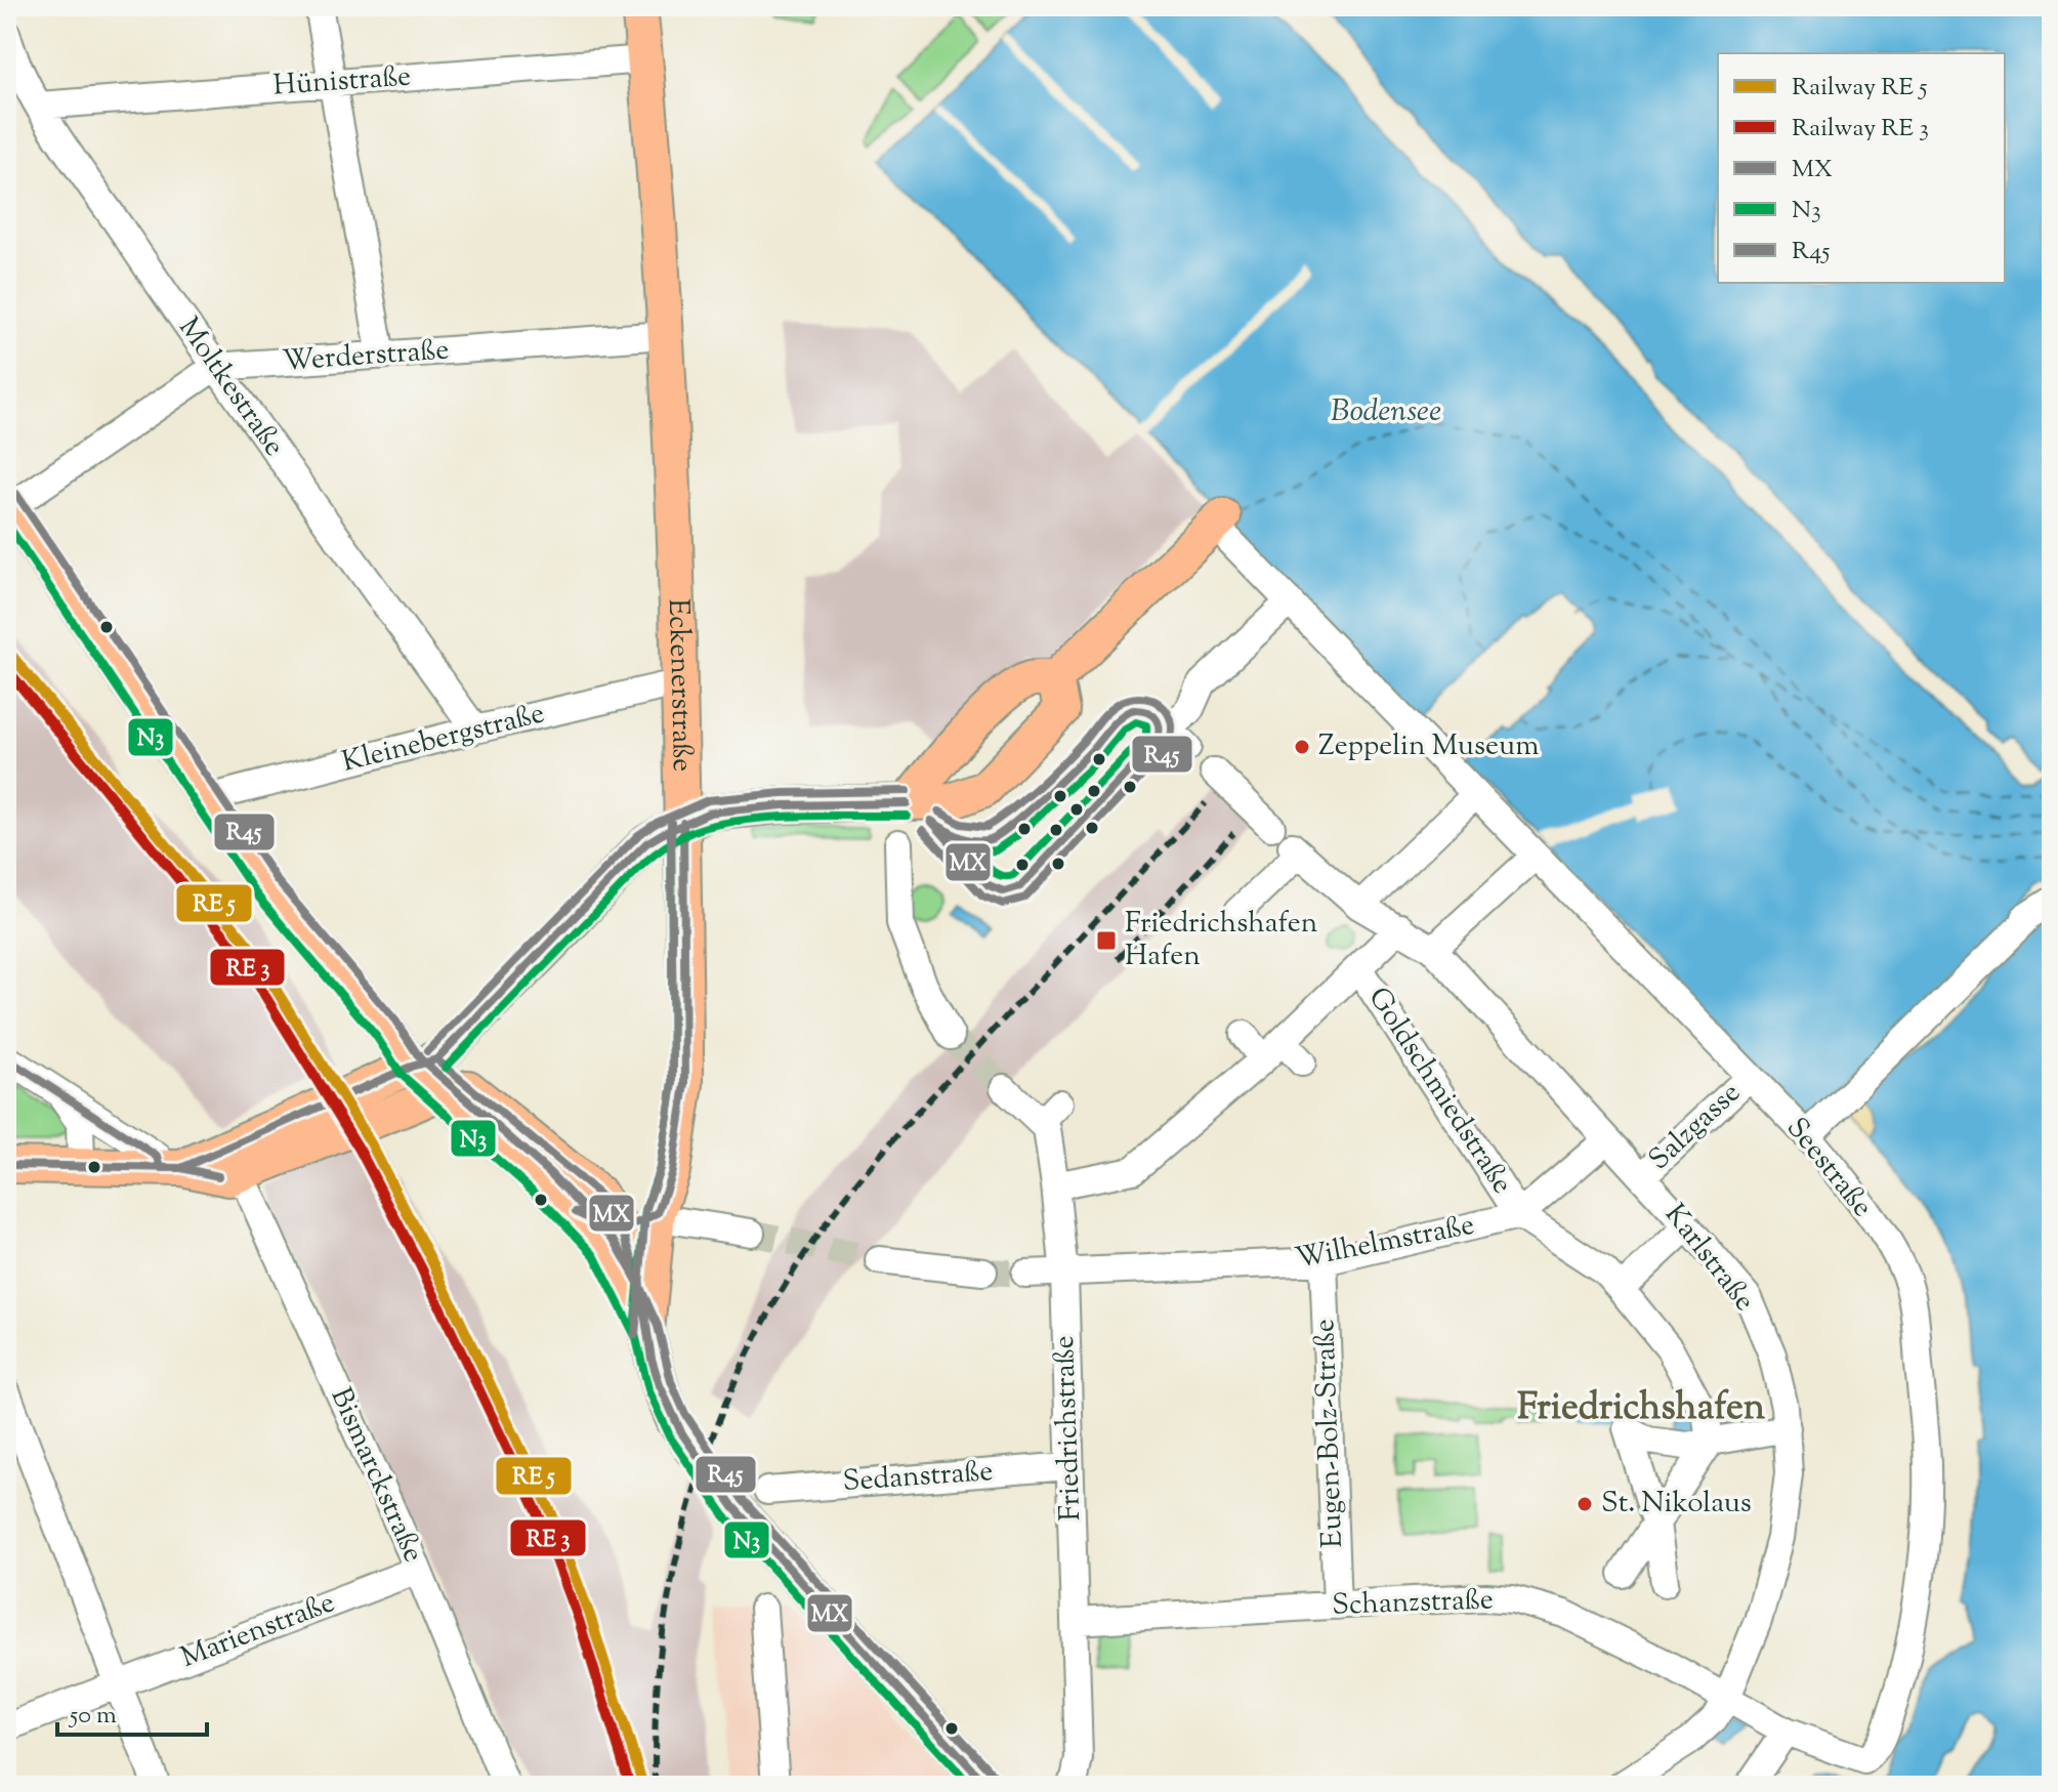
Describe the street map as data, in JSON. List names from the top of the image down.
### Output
{
  "streets": {
    "main road": ["Eckenerstraße"],
    "street": [
      "Hünistraße",
      "Werderstraße",
      "Moltkestraße",
      "Kleinebergstraße",
      "Goldschmiedstraße",
      "Salzgasse",
      "Seestraße",
      "Wilhelmstraße",
      "Karlstraße",
      "Friedrichstraße",
      "Eugen-Bolz-Straße",
      "Bismarckstraße",
      "Sedanstraße",
      "Schanzstraße",
      "Marienstraße"
    ]
  },
  "crossings": [
    ["Hünistraße", "Moltkestraße"],
    ["Hünistraße", "Eckenerstraße"],
    ["Werderstraße", "Moltkestraße"],
    ["Werderstraße", "Eckenerstraße"],
    ["Moltkestraße", "Kleinebergstraße"],
    ["Eckenerstraße", "Kleinebergstraße"],
    ["Goldschmiedstraße", "Wilhelmstraße"],
    ["Salzgasse", "Seestraße"],
    ["Salzgasse", "Karlstraße"],
    ["Seestraße", "Karlstraße"],
    ["Seestraße", "Schanzstraße"],
    ["Wilhelmstraße", "Friedrichstraße"],
    ["Wilhelmstraße", "Eugen-Bolz-Straße"],
    ["Karlstraße", "Schanzstraße"],
    ["Friedrichstraße", "Sedanstraße"],
    ["Friedrichstraße", "Schanzstraße"],
    ["Eugen-Bolz-Straße", "Schanzstraße"],
    ["Bismarckstraße", "Marienstraße"]
  ],
  "districts": ["Friedrichshafen"],
  "water": ["Bodensee"],
  "places": {
    "other": ["Zeppelin Museum", "St. Nikolaus"],
    "transit": ["Friedrichshafen Hafen"]
  },
  "lines": ["transit line R45", "transit line N3", "transit line MX"],
  "legend": [
    "Railway RE 5",
    "Railway RE 3",
    "MX",
    "N3",
    "R45"
  ],
  "scale_bar": "50 m"
}
